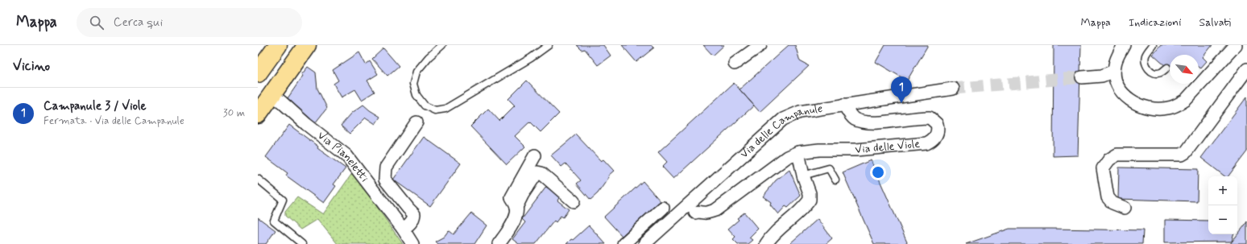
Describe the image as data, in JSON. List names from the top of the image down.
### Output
{
  "streets": {
    "street": ["Via delle Campanule", "Via delle Viole", "Via Pianeletti"]
  },
  "crossings": [
    ["Via delle Campanule", "Via delle Viole"]
  ],
  "north": "bottom right",
  "page": {
    "header": "Mappa",
    "search": "Cerca qui",
    "nav": ["Mappa", "Indicazioni", "Salvati"],
    "heading": "Vicino",
    "pins": "1",
    "list": [
      {
        "mark": "1",
        "name": "Campanule 3 / Viole",
        "note": "Fermata · Via delle Campanule",
        "value": "30 m"
      }
    ],
    "map_buttons": ["+", "−"]
  }
}
